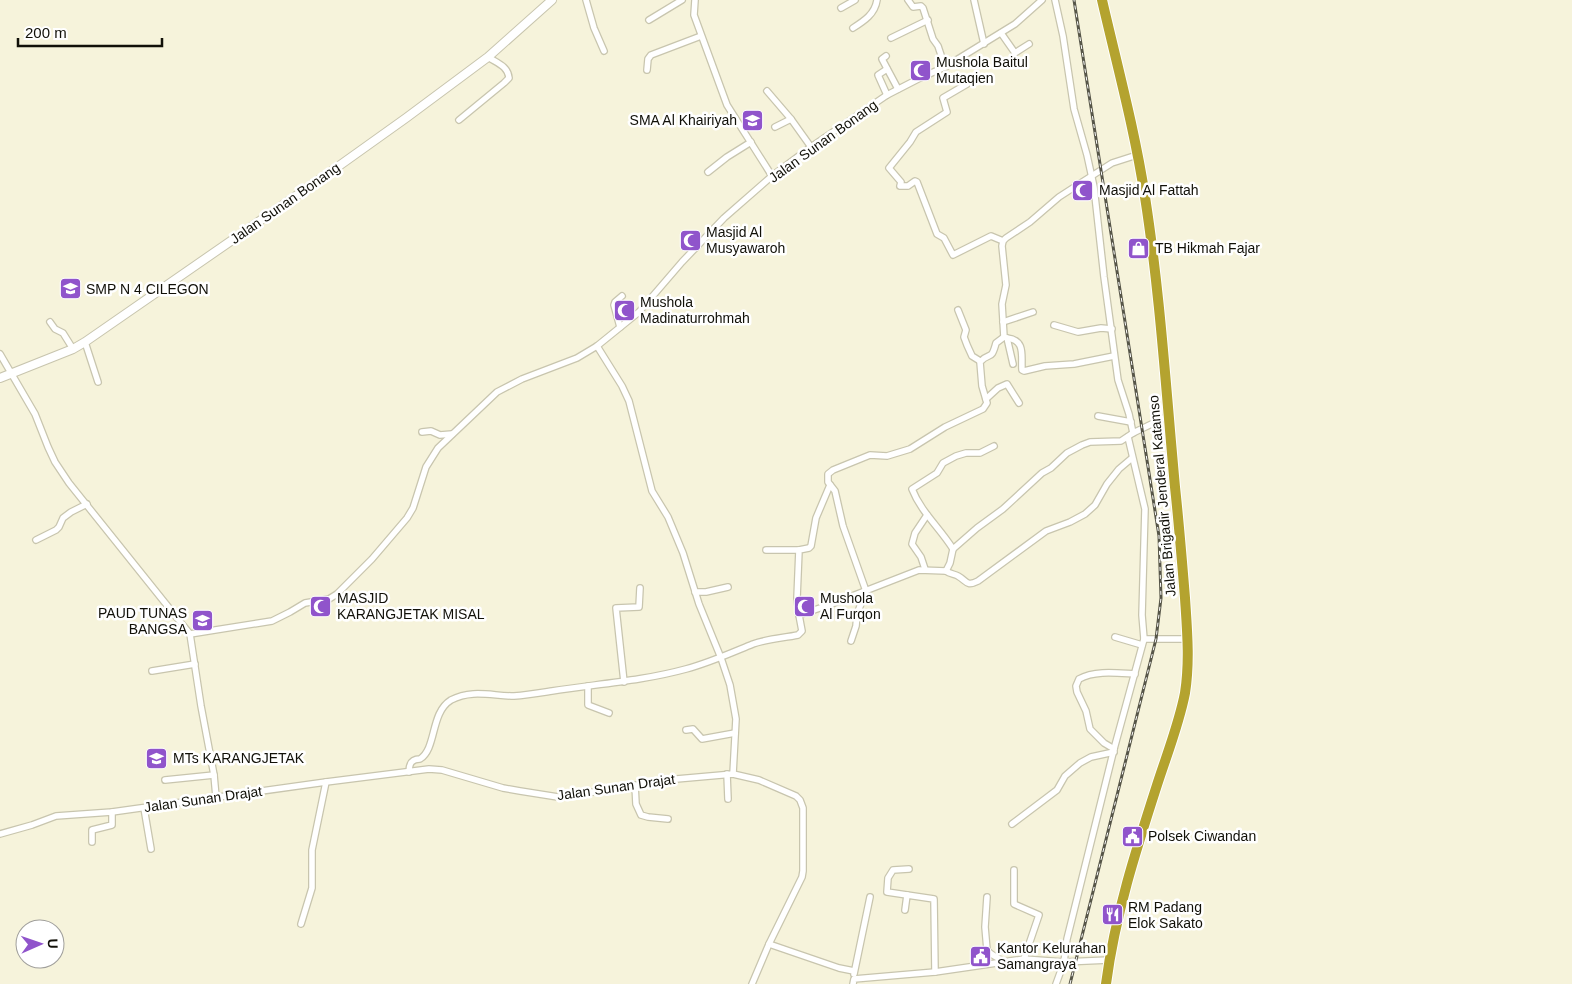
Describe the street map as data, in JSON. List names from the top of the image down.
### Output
{
  "streets": {
    "highway": ["Jalan Brigadir Jenderal Katamso"],
    "street": ["Jalan Sunan Bonang", "Jalan Sunan Drajat"]
  },
  "places": {
    "mosque": [
      "Mushola Baitul Mutaqien",
      "Masjid Al Fattah",
      "Masjid Al Musyawaroh",
      "Mushola Madinaturrohmah",
      "MASJID KARANGJETAK MISAL",
      "Mushola Al Furqon"
    ],
    "school or university": [
      "SMA Al Khairiyah",
      "SMP N 4 CILEGON",
      "PAUD TUNAS BANGSA",
      "MTs KARANGJETAK"
    ],
    "shop": ["TB Hikmah Fajar"],
    "public building": ["Polsek Ciwandan", "Kantor Kelurahan Samangraya"],
    "restaurant": ["RM Padang Elok Sakato"]
  },
  "scale_bar": "200 m",
  "north": "right"
}
